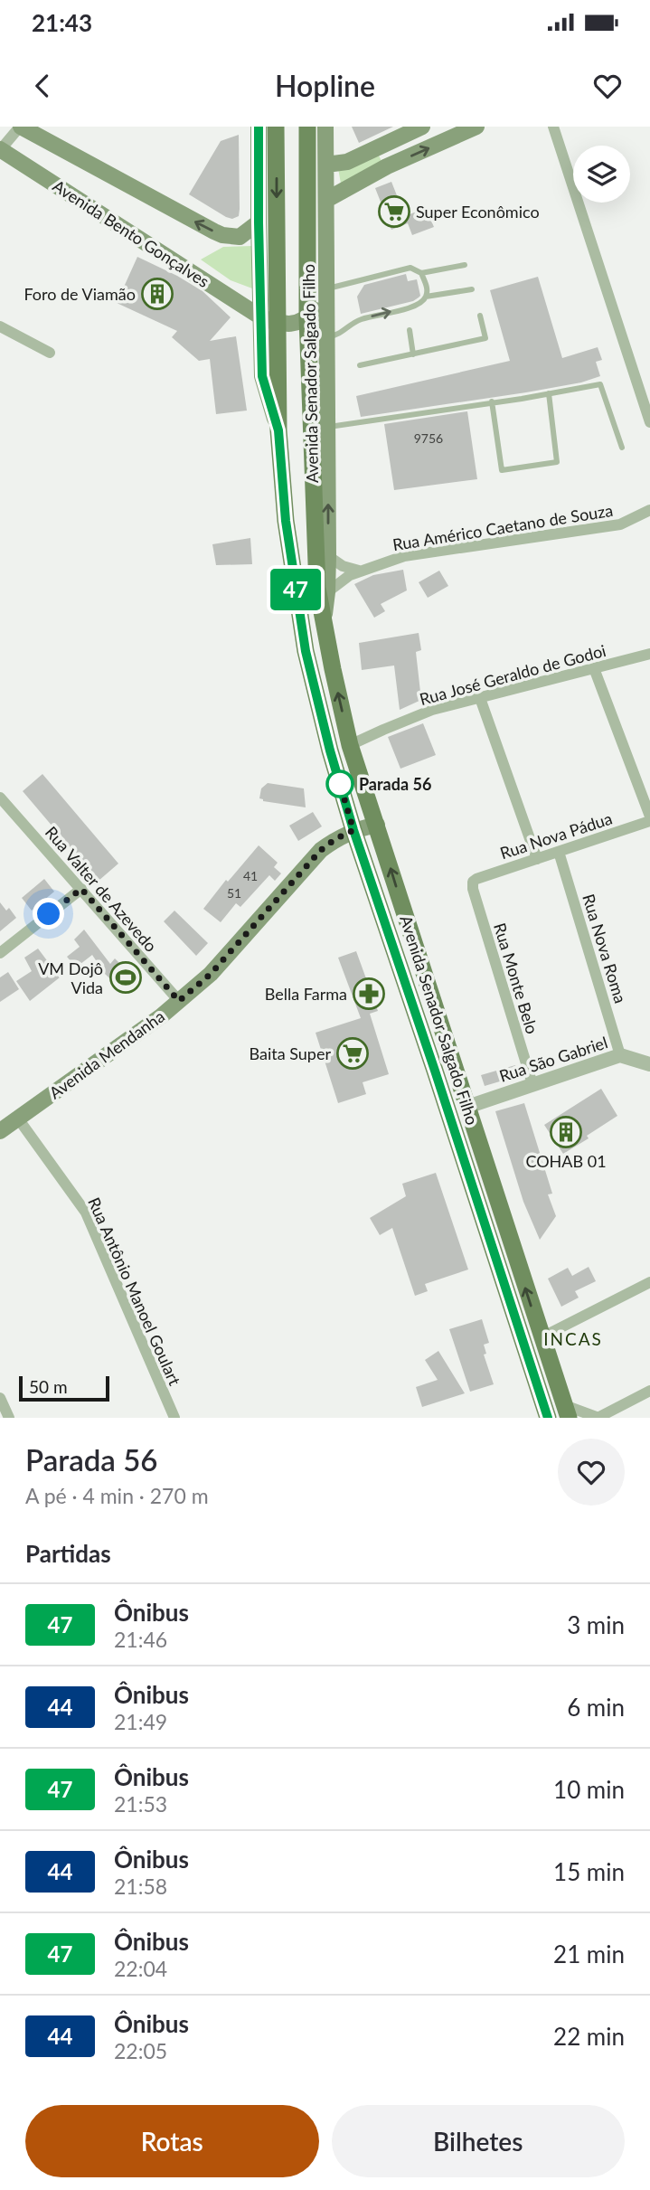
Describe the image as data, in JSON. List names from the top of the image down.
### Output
{
  "streets": {
    "main road": ["Avenida Bento Gonçalves", "Avenida Senador Salgado Filho", "Avenida Mendanha"],
    "street": [
      "Rua Américo Caetano de Souza",
      "Rua José Geraldo de Godoi",
      "Rua Nova Pádua",
      "Rua Valter de Azevedo",
      "Rua Nova Roma",
      "Rua Monte Belo",
      "Rua São Gabriel",
      "Rua Antônio Manoel Goulart"
    ]
  },
  "crossings": [
    ["Avenida Bento Gonçalves", "Avenida Senador Salgado Filho"],
    ["Avenida Senador Salgado Filho", "Rua Américo Caetano de Souza"],
    ["Avenida Senador Salgado Filho", "Rua José Geraldo de Godoi"],
    ["Avenida Senador Salgado Filho", "Avenida Mendanha"],
    ["Avenida Senador Salgado Filho", "Rua São Gabriel"],
    ["Rua Nova Pádua", "Rua Nova Roma"],
    ["Rua Nova Pádua", "Rua Monte Belo"],
    ["Rua Valter de Azevedo", "Avenida Mendanha"],
    ["Rua Nova Roma", "Rua São Gabriel"],
    ["Rua Monte Belo", "Rua São Gabriel"],
    ["Avenida Mendanha", "Rua Antônio Manoel Goulart"]
  ],
  "districts": ["INCAS"],
  "places": {
    "supermarket": ["Super Econômico", "Baita Super"],
    "building": ["Foro de Viamão", "COHAB 01"],
    "other": ["Parada 56"],
    "sports": ["VM Dojô Vida"],
    "pharmacy": ["Bella Farma"]
  },
  "lines": ["bus line 47"],
  "house_numbers": ["9756", "41", "51"],
  "scale_bar": "50 m",
  "page": {
    "status": "21:43",
    "header": "Hopline",
    "on_map": "47",
    "scale": "50 m",
    "heading": [
      ["Parada 56", "A pé · 4 min · 270 m"],
      "Partidas"
    ],
    "list": [
      {
        "mark": "47",
        "name": "Ônibus",
        "note": "21:46",
        "value": "3 min"
      },
      {
        "mark": "44",
        "name": "Ônibus",
        "note": "21:49",
        "value": "6 min"
      },
      {
        "mark": "47",
        "name": "Ônibus",
        "note": "21:53",
        "value": "10 min"
      },
      {
        "mark": "44",
        "name": "Ônibus",
        "note": "21:58",
        "value": "15 min"
      },
      {
        "mark": "47",
        "name": "Ônibus",
        "note": "22:04",
        "value": "21 min"
      },
      {
        "mark": "44",
        "name": "Ônibus",
        "note": "22:05",
        "value": "22 min"
      }
    ],
    "buttons": ["Rotas", "Bilhetes"]
  }
}
